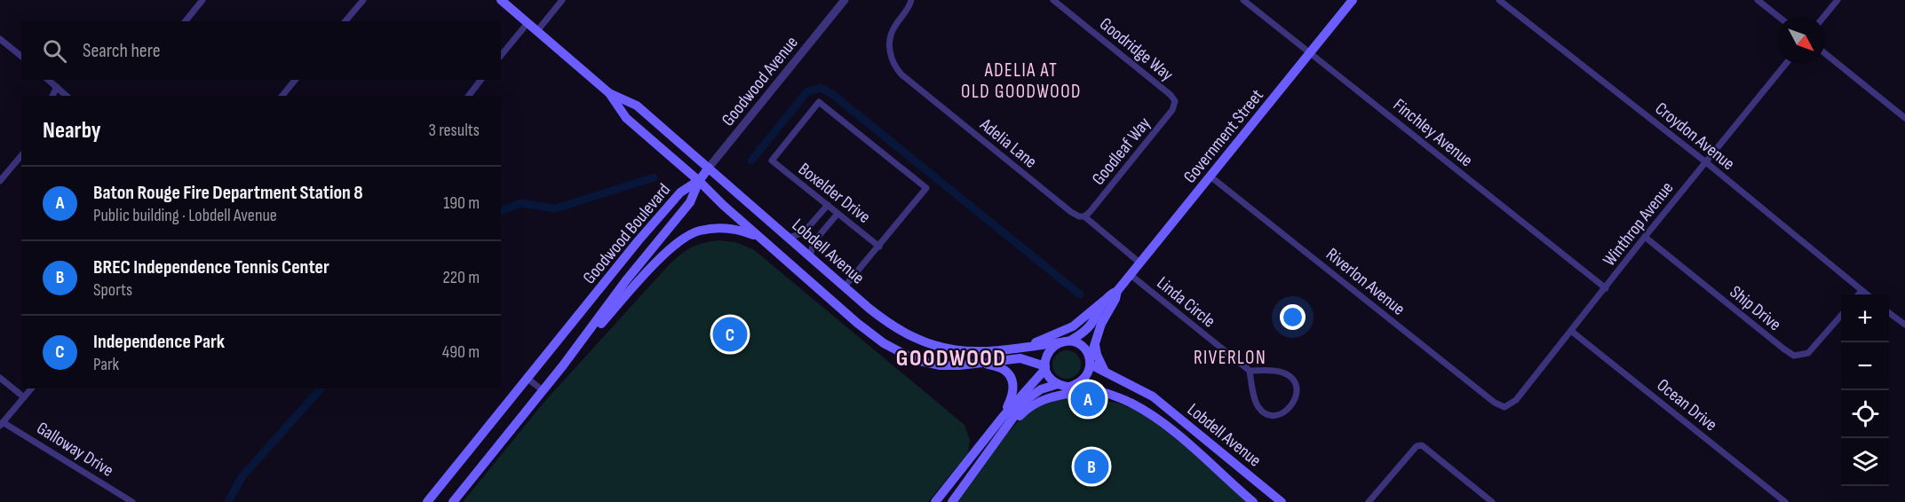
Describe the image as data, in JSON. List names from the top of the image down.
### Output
{
  "streets": {
    "main road": [
      "Goodwood Avenue",
      "Government Street",
      "Goodwood Boulevard",
      "Lobdell Avenue"
    ],
    "street": [
      "Goodridge Way",
      "Finchley Avenue",
      "Croydon Avenue",
      "Adelia Lane",
      "Goodleaf Way",
      "Boxelder Drive",
      "Winthrop Avenue",
      "Riverlon Avenue",
      "Linda Circle",
      "Ship Drive",
      "Ocean Drive",
      "Galloway Drive"
    ]
  },
  "crossings": [
    ["Goodridge Way", "Goodleaf Way"],
    ["Goodwood Avenue", "Goodwood Boulevard"],
    ["Goodwood Avenue", "Lobdell Avenue"],
    ["Finchley Avenue", "Government Street"],
    ["Finchley Avenue", "Winthrop Avenue"],
    ["Government Street", "Adelia Lane"],
    ["Government Street", "Lobdell Avenue"],
    ["Government Street", "Riverlon Avenue"],
    ["Government Street", "Linda Circle"],
    ["Croydon Avenue", "Winthrop Avenue"],
    ["Adelia Lane", "Goodleaf Way"],
    ["Winthrop Avenue", "Riverlon Avenue"],
    ["Winthrop Avenue", "Ship Drive"],
    ["Winthrop Avenue", "Ocean Drive"],
    ["Goodwood Boulevard", "Lobdell Avenue"]
  ],
  "districts": ["ADELIA AT OLD GOODWOOD", "GOODWOOD", "RIVERLON"],
  "north": "bottom right",
  "page": {
    "search": "Search here",
    "heading": ["Nearby", "3 results"],
    "list": [
      {
        "mark": "A",
        "name": "Baton Rouge Fire Department Station 8",
        "note": "Public building · Lobdell Avenue",
        "value": "190 m"
      },
      {
        "mark": "B",
        "name": "BREC Independence Tennis Center",
        "note": "Sports",
        "value": "220 m"
      },
      {
        "mark": "C",
        "name": "Independence Park",
        "note": "Park",
        "value": "490 m"
      }
    ],
    "map_buttons": ["+", "−"],
    "pins": ["C", "A", "B"]
  }
}
